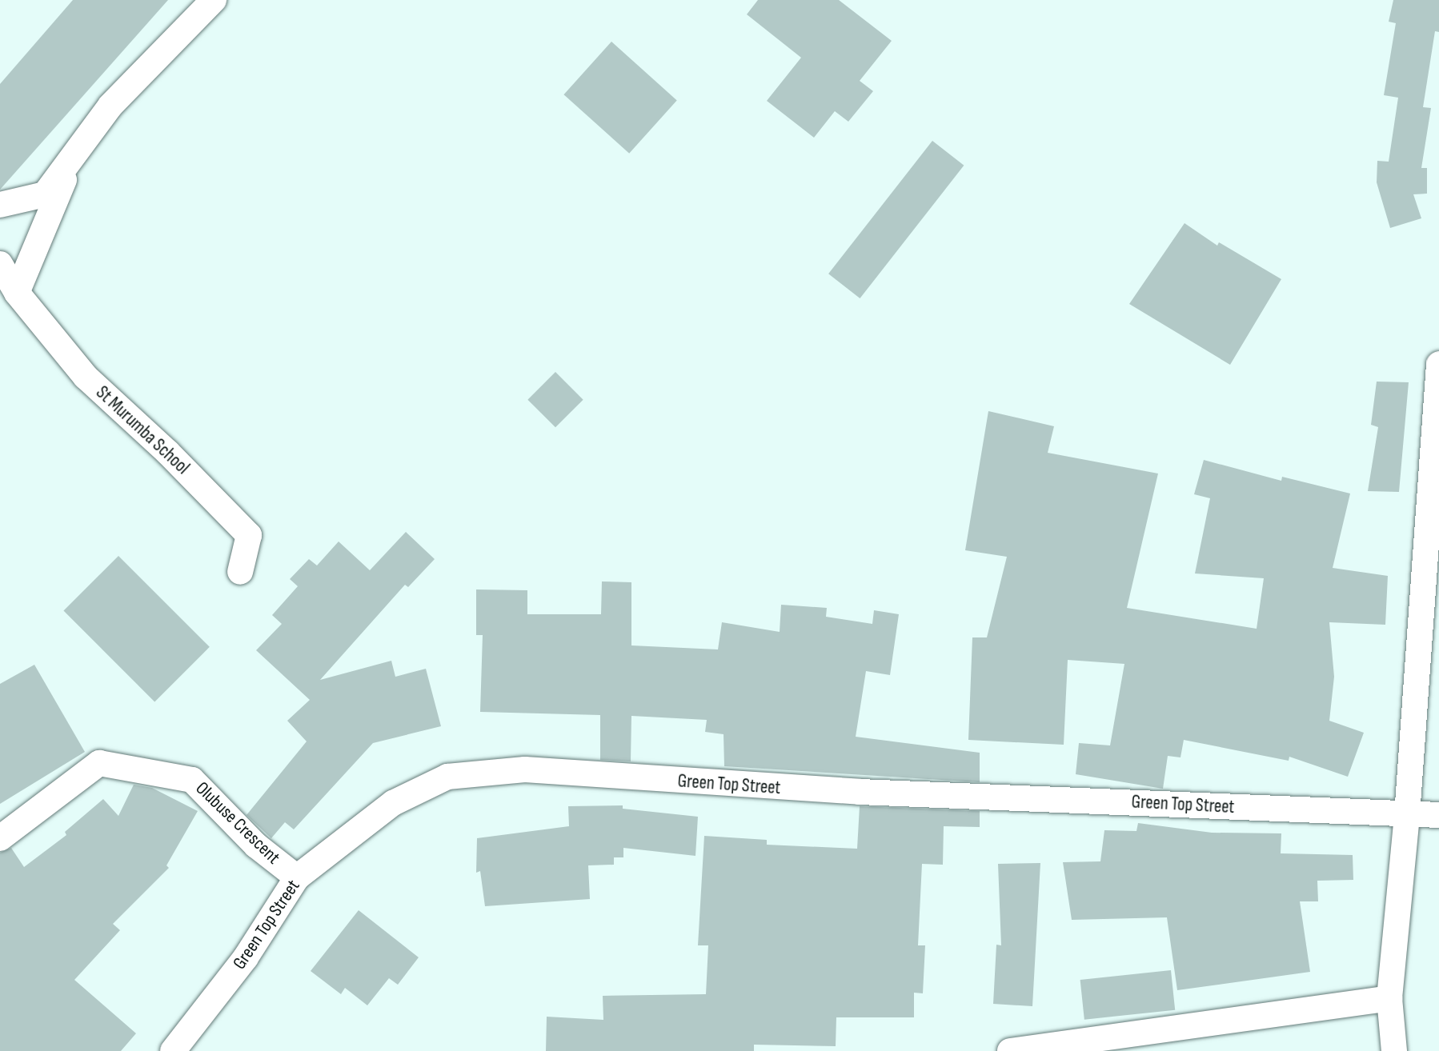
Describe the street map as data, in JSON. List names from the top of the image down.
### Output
{
  "streets": {
    "street": ["St Murumba School", "Green Top Street", "Olubuse Crescent"]
  },
  "crossings": [
    ["Green Top Street", "Olubuse Crescent"]
  ]
}
